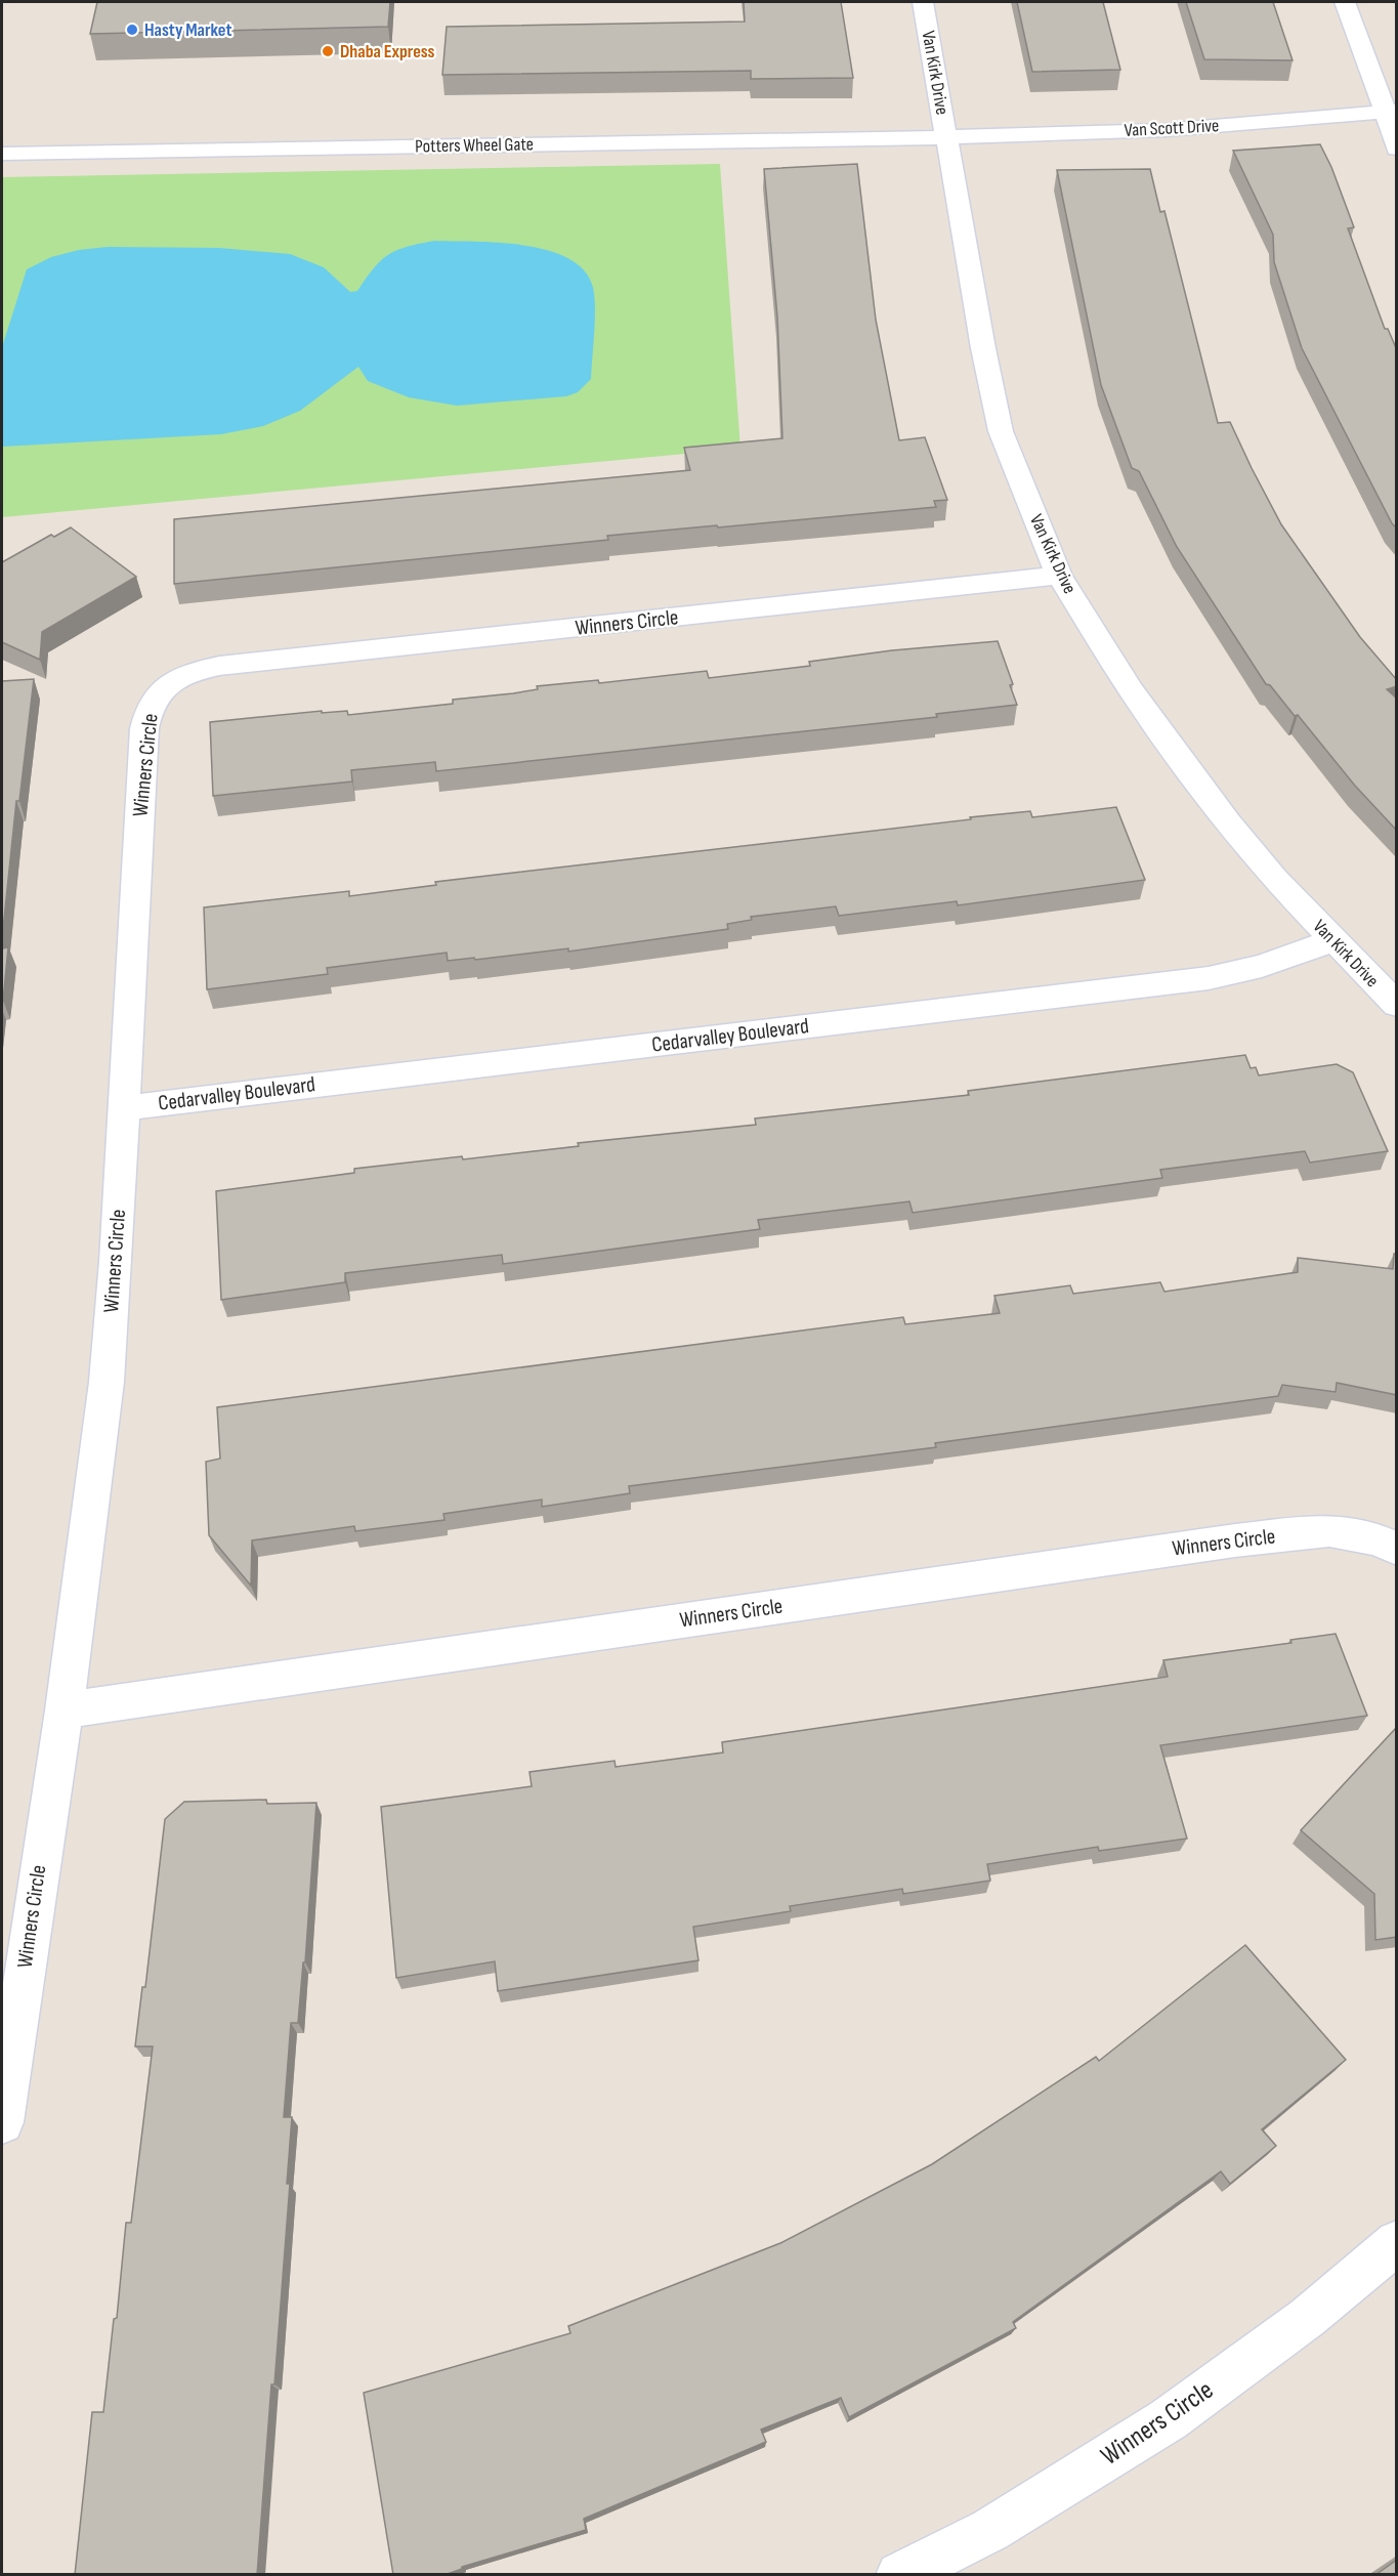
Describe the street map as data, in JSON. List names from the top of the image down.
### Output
{
  "streets": {
    "street": [
      "Van Kirk Drive",
      "Van Scott Drive",
      "Potters Wheel Gate",
      "Winners Circle",
      "Cedarvalley Boulevard"
    ]
  },
  "crossings": [
    ["Van Kirk Drive", "Van Scott Drive"],
    ["Van Kirk Drive", "Potters Wheel Gate"],
    ["Van Kirk Drive", "Winners Circle"],
    ["Van Kirk Drive", "Cedarvalley Boulevard"],
    ["Van Scott Drive", "Potters Wheel Gate"],
    ["Winners Circle", "Cedarvalley Boulevard"]
  ],
  "places": ["Hasty Market", "Dhaba Express"]
}
